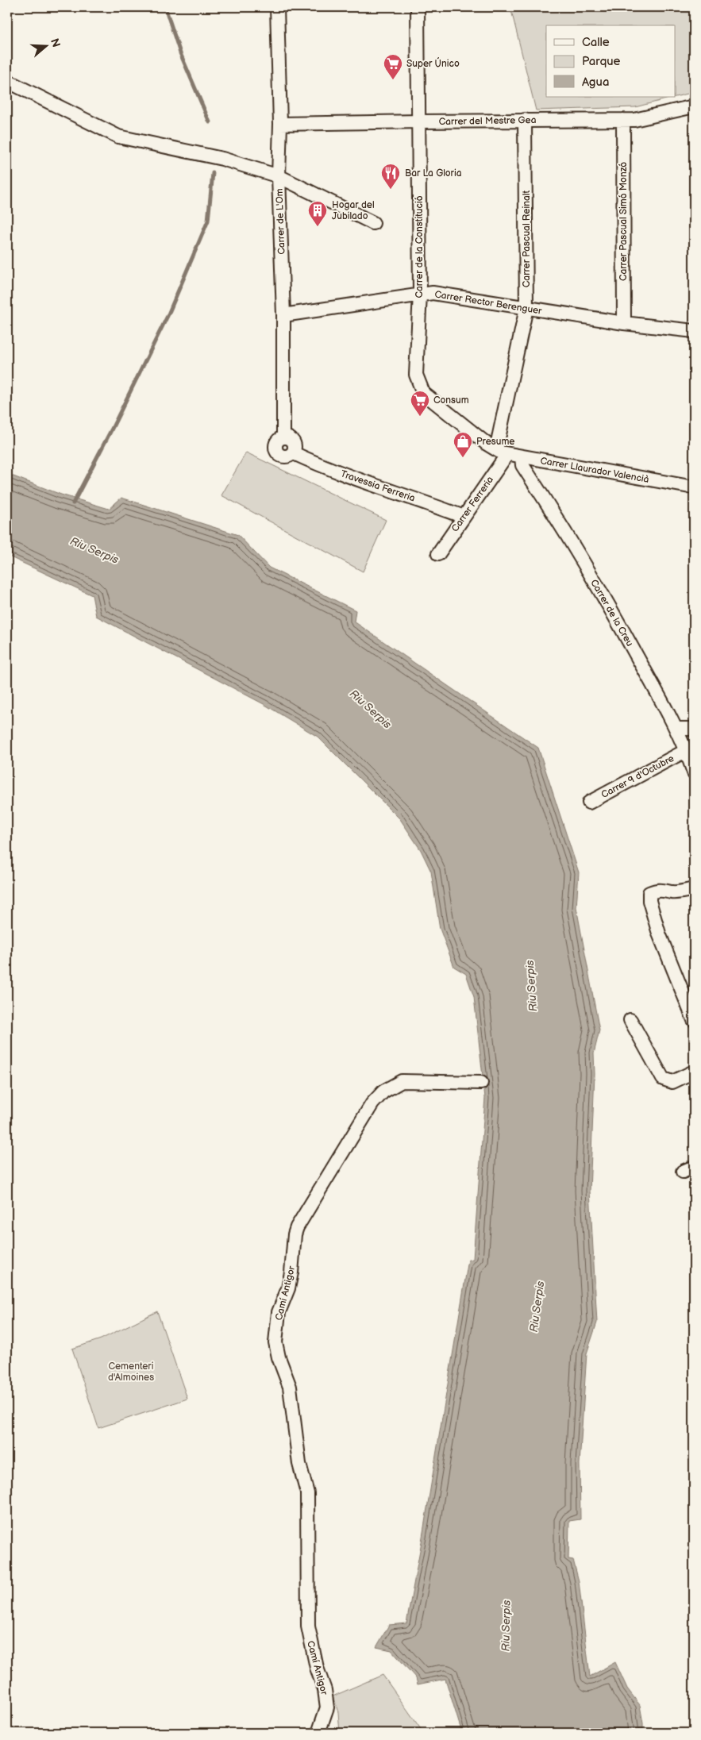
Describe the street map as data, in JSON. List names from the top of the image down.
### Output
{
  "streets": {
    "street": [
      "Carrer del Mestre Gea",
      "Carrer de L'Om",
      "Carrer Pascual Simó Monzó",
      "Carrer Pascual Reinalt",
      "Carrer de la Constitució",
      "Carrer Rector Berenguer",
      "Carrer Llaurador Valencià",
      "Travessia Ferreria",
      "Carrer Ferreria",
      "Carrer de la Creu",
      "Carrer 9 d'Octubre",
      "Camí Antigor"
    ]
  },
  "crossings": [
    ["Carrer del Mestre Gea", "Carrer de L'Om"],
    ["Carrer del Mestre Gea", "Carrer Pascual Simó Monzó"],
    ["Carrer del Mestre Gea", "Carrer Pascual Reinalt"],
    ["Carrer del Mestre Gea", "Carrer de la Constitució"],
    ["Carrer de L'Om", "Carrer Rector Berenguer"],
    ["Carrer de L'Om", "Travessia Ferreria"],
    ["Carrer Pascual Simó Monzó", "Carrer Rector Berenguer"],
    ["Carrer Pascual Reinalt", "Carrer de la Constitució"],
    ["Carrer Pascual Reinalt", "Carrer Rector Berenguer"],
    ["Carrer Pascual Reinalt", "Carrer Llaurador Valencià"],
    ["Carrer Pascual Reinalt", "Carrer Ferreria"],
    ["Carrer de la Constitució", "Carrer Rector Berenguer"],
    ["Carrer de la Constitució", "Carrer Llaurador Valencià"],
    ["Carrer de la Constitució", "Carrer Ferreria"],
    ["Carrer Llaurador Valencià", "Carrer Ferreria"],
    ["Carrer Llaurador Valencià", "Carrer de la Creu"],
    ["Travessia Ferreria", "Carrer Ferreria"],
    ["Carrer de la Creu", "Carrer 9 d'Octubre"]
  ],
  "water": ["Riu Serpis"],
  "parks": ["Cementeri d'Almoines"],
  "places": {
    "supermarket": ["Super Único", "Consum"],
    "restaurant": ["Bar La Gloria"],
    "building": ["Hogar del Jubilado"],
    "shop": ["Presume"]
  },
  "legend": ["Calle", "Parque", "Agua"],
  "north": "right"
}
